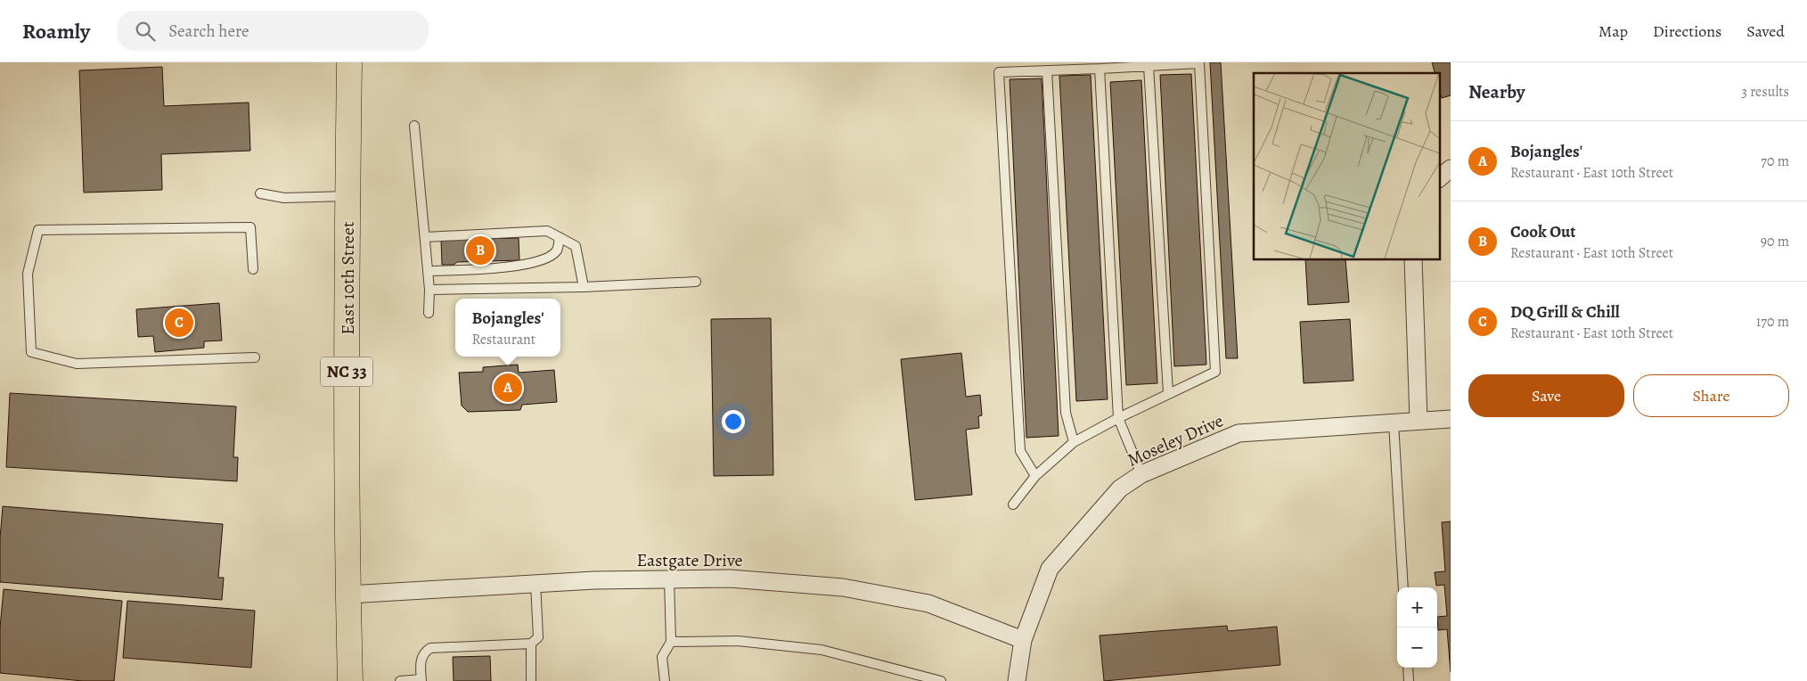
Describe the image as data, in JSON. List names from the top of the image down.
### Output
{
  "streets": {
    "main road": ["East 10th Street", "NC 33"],
    "street": ["Moseley Drive", "Eastgate Drive"]
  },
  "crossings": [
    ["East 10th Street", "Eastgate Drive"],
    ["Moseley Drive", "Eastgate Drive"]
  ],
  "page": {
    "header": "Roamly",
    "search": "Search here",
    "nav": ["Map", "Directions", "Saved"],
    "heading": ["Nearby", "3 results"],
    "list": [
      {
        "mark": "A",
        "name": "Bojangles'",
        "note": "Restaurant · East 10th Street",
        "value": "70 m"
      },
      {
        "mark": "B",
        "name": "Cook Out",
        "note": "Restaurant · East 10th Street",
        "value": "90 m"
      },
      {
        "mark": "C",
        "name": "DQ Grill & Chill",
        "note": "Restaurant · East 10th Street",
        "value": "170 m"
      }
    ],
    "pins": ["B", "C", "A"],
    "popup": ["Bojangles'", "Restaurant"],
    "buttons": ["Save", "Share"],
    "map_buttons": ["+", "−"]
  }
}
